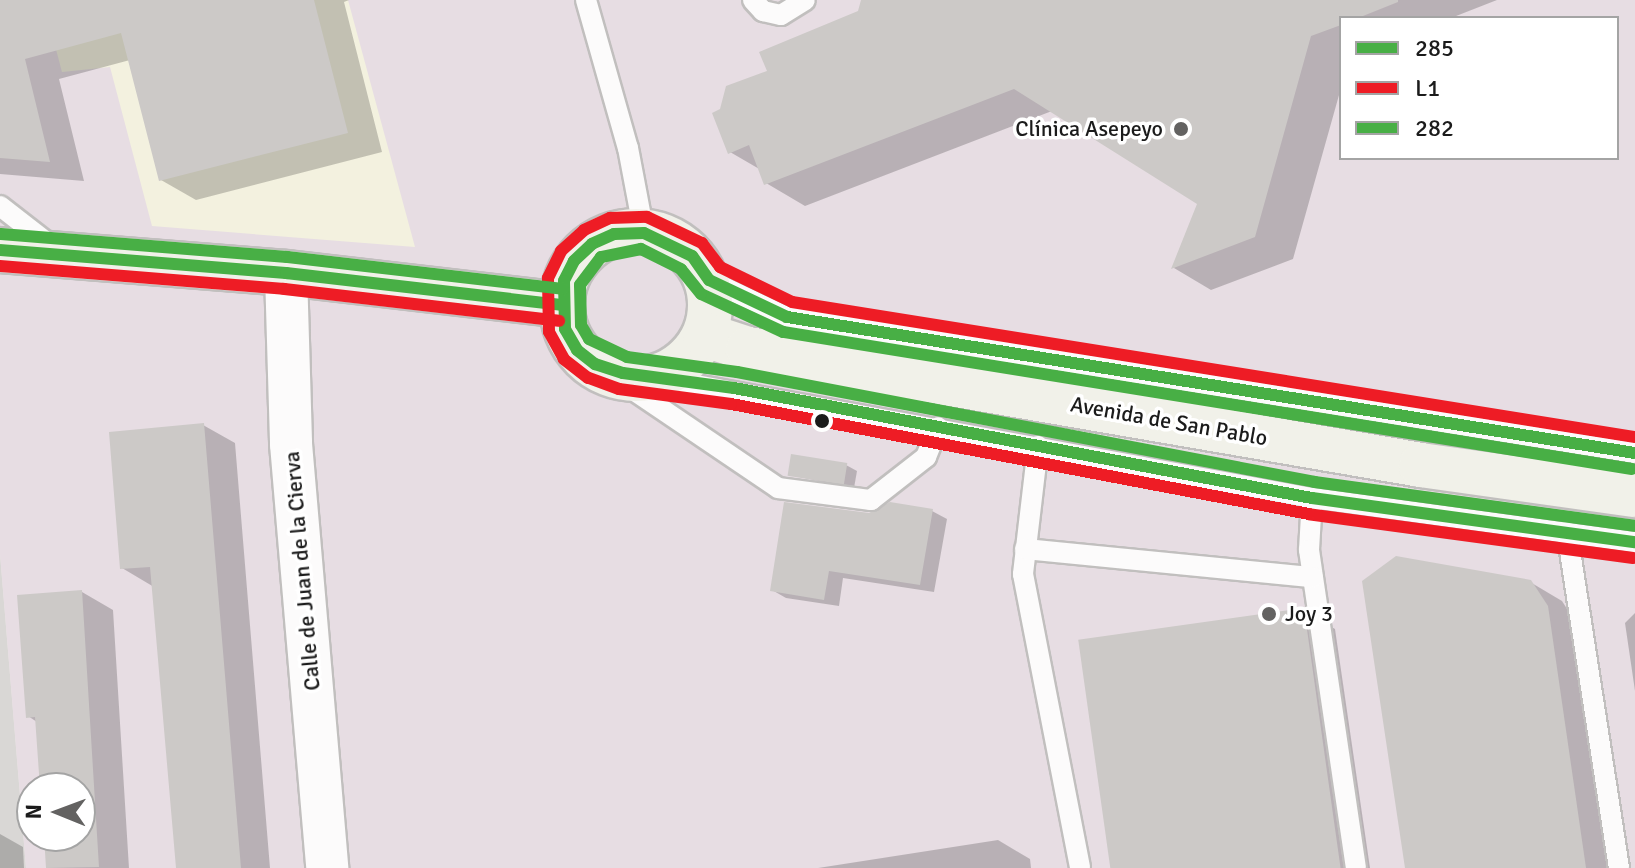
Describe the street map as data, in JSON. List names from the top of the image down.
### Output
{
  "streets": {
    "street": ["Avenida de San Pablo", "Calle de Juan de la Cierva"]
  },
  "places": ["Clínica Asepeyo", "Joy 3"],
  "lines": ["transit line L1", "transit line 285", "transit line 282"],
  "legend": ["285", "L1", "282"],
  "north": "left"
}
